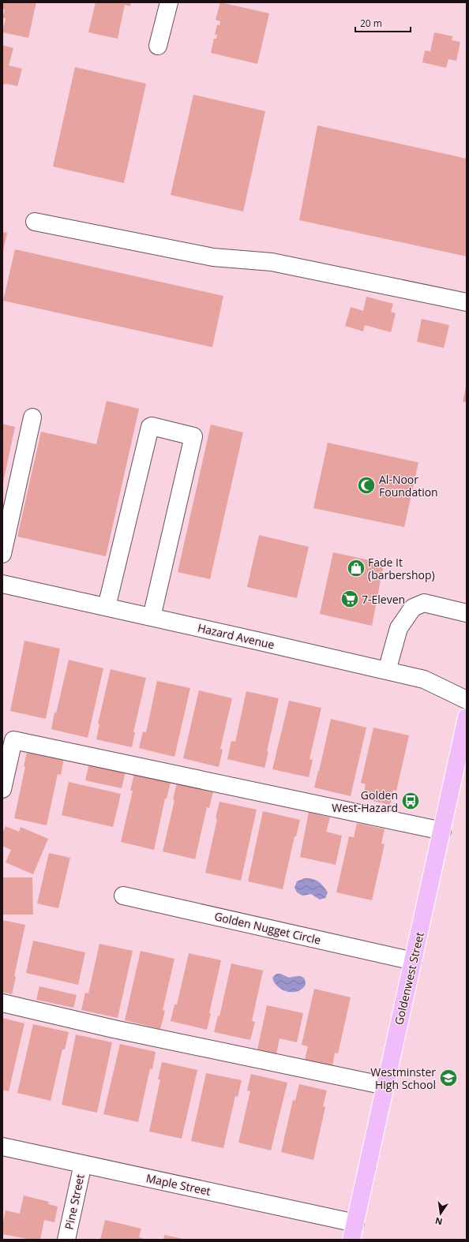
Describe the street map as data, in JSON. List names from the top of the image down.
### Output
{
  "streets": {
    "main road": ["Goldenwest Street"],
    "street": [
      "Hazard Avenue",
      "Golden Nugget Circle",
      "Maple Street",
      "Pine Street"
    ]
  },
  "crossings": [
    ["Golden Nugget Circle", "Goldenwest Street"],
    ["Goldenwest Street", "Maple Street"],
    ["Maple Street", "Pine Street"]
  ],
  "places": {
    "mosque": ["Al-Noor Foundation"],
    "shop": ["Fade It (barbershop)"],
    "supermarket": ["7-Eleven"],
    "bus stop": ["Golden West-Hazard"],
    "school or university": ["Westminster High School"]
  },
  "scale_bar": "20 m",
  "north": "bottom"
}
